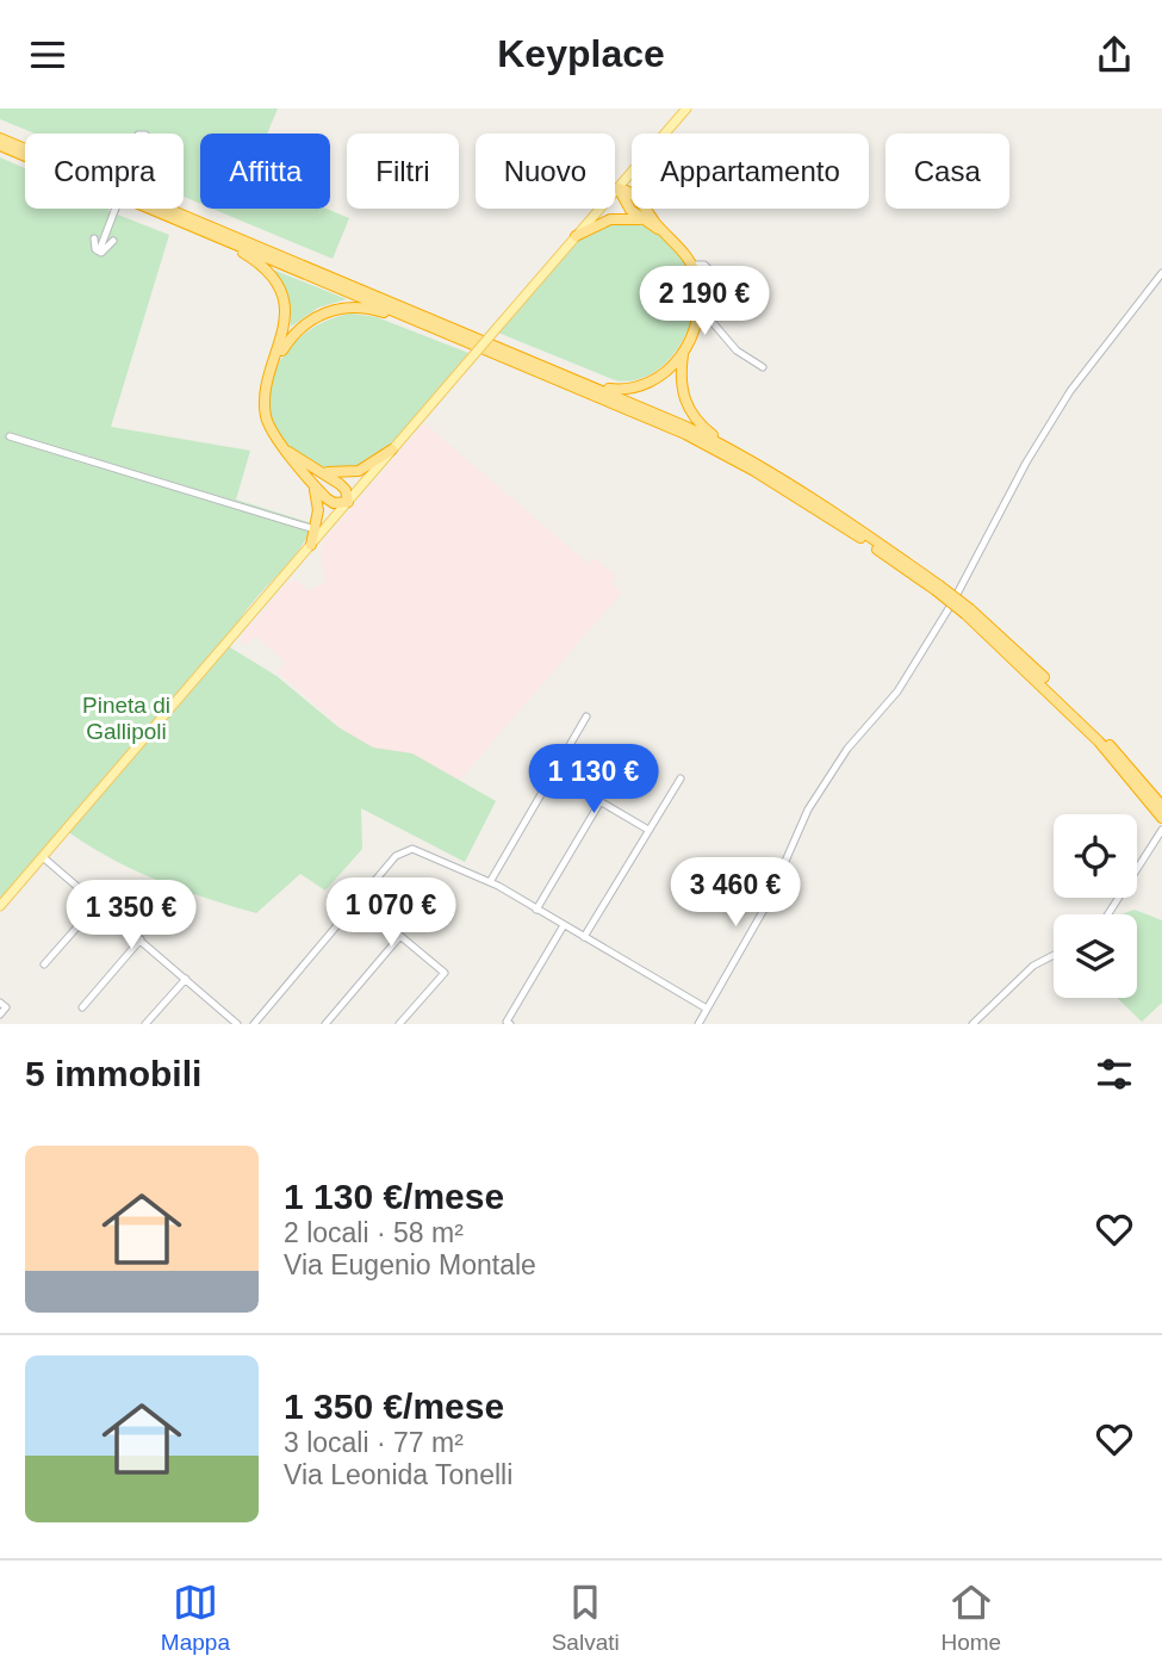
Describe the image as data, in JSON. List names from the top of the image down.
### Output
{
  "parks": ["Pineta di Gallipoli"],
  "page": {
    "header": "Keyplace",
    "chip": [
      "Compra",
      "Affitta",
      "Filtri",
      "Nuovo",
      "Appartamento",
      "Casa"
    ],
    "price": [
      "2 190 €",
      "1 130 €",
      "3 460 €",
      "1 070 €",
      "1 350 €"
    ],
    "heading": "5 immobili",
    "list": [
      {
        "name": "1 130 €/mese",
        "note": "2 locali · 58 m² · Via Eugenio Montale"
      },
      {
        "name": "1 350 €/mese",
        "note": "3 locali · 77 m² · Via Leonida Tonelli"
      }
    ],
    "tabs": ["Mappa", "Salvati", "Home"]
  }
}
